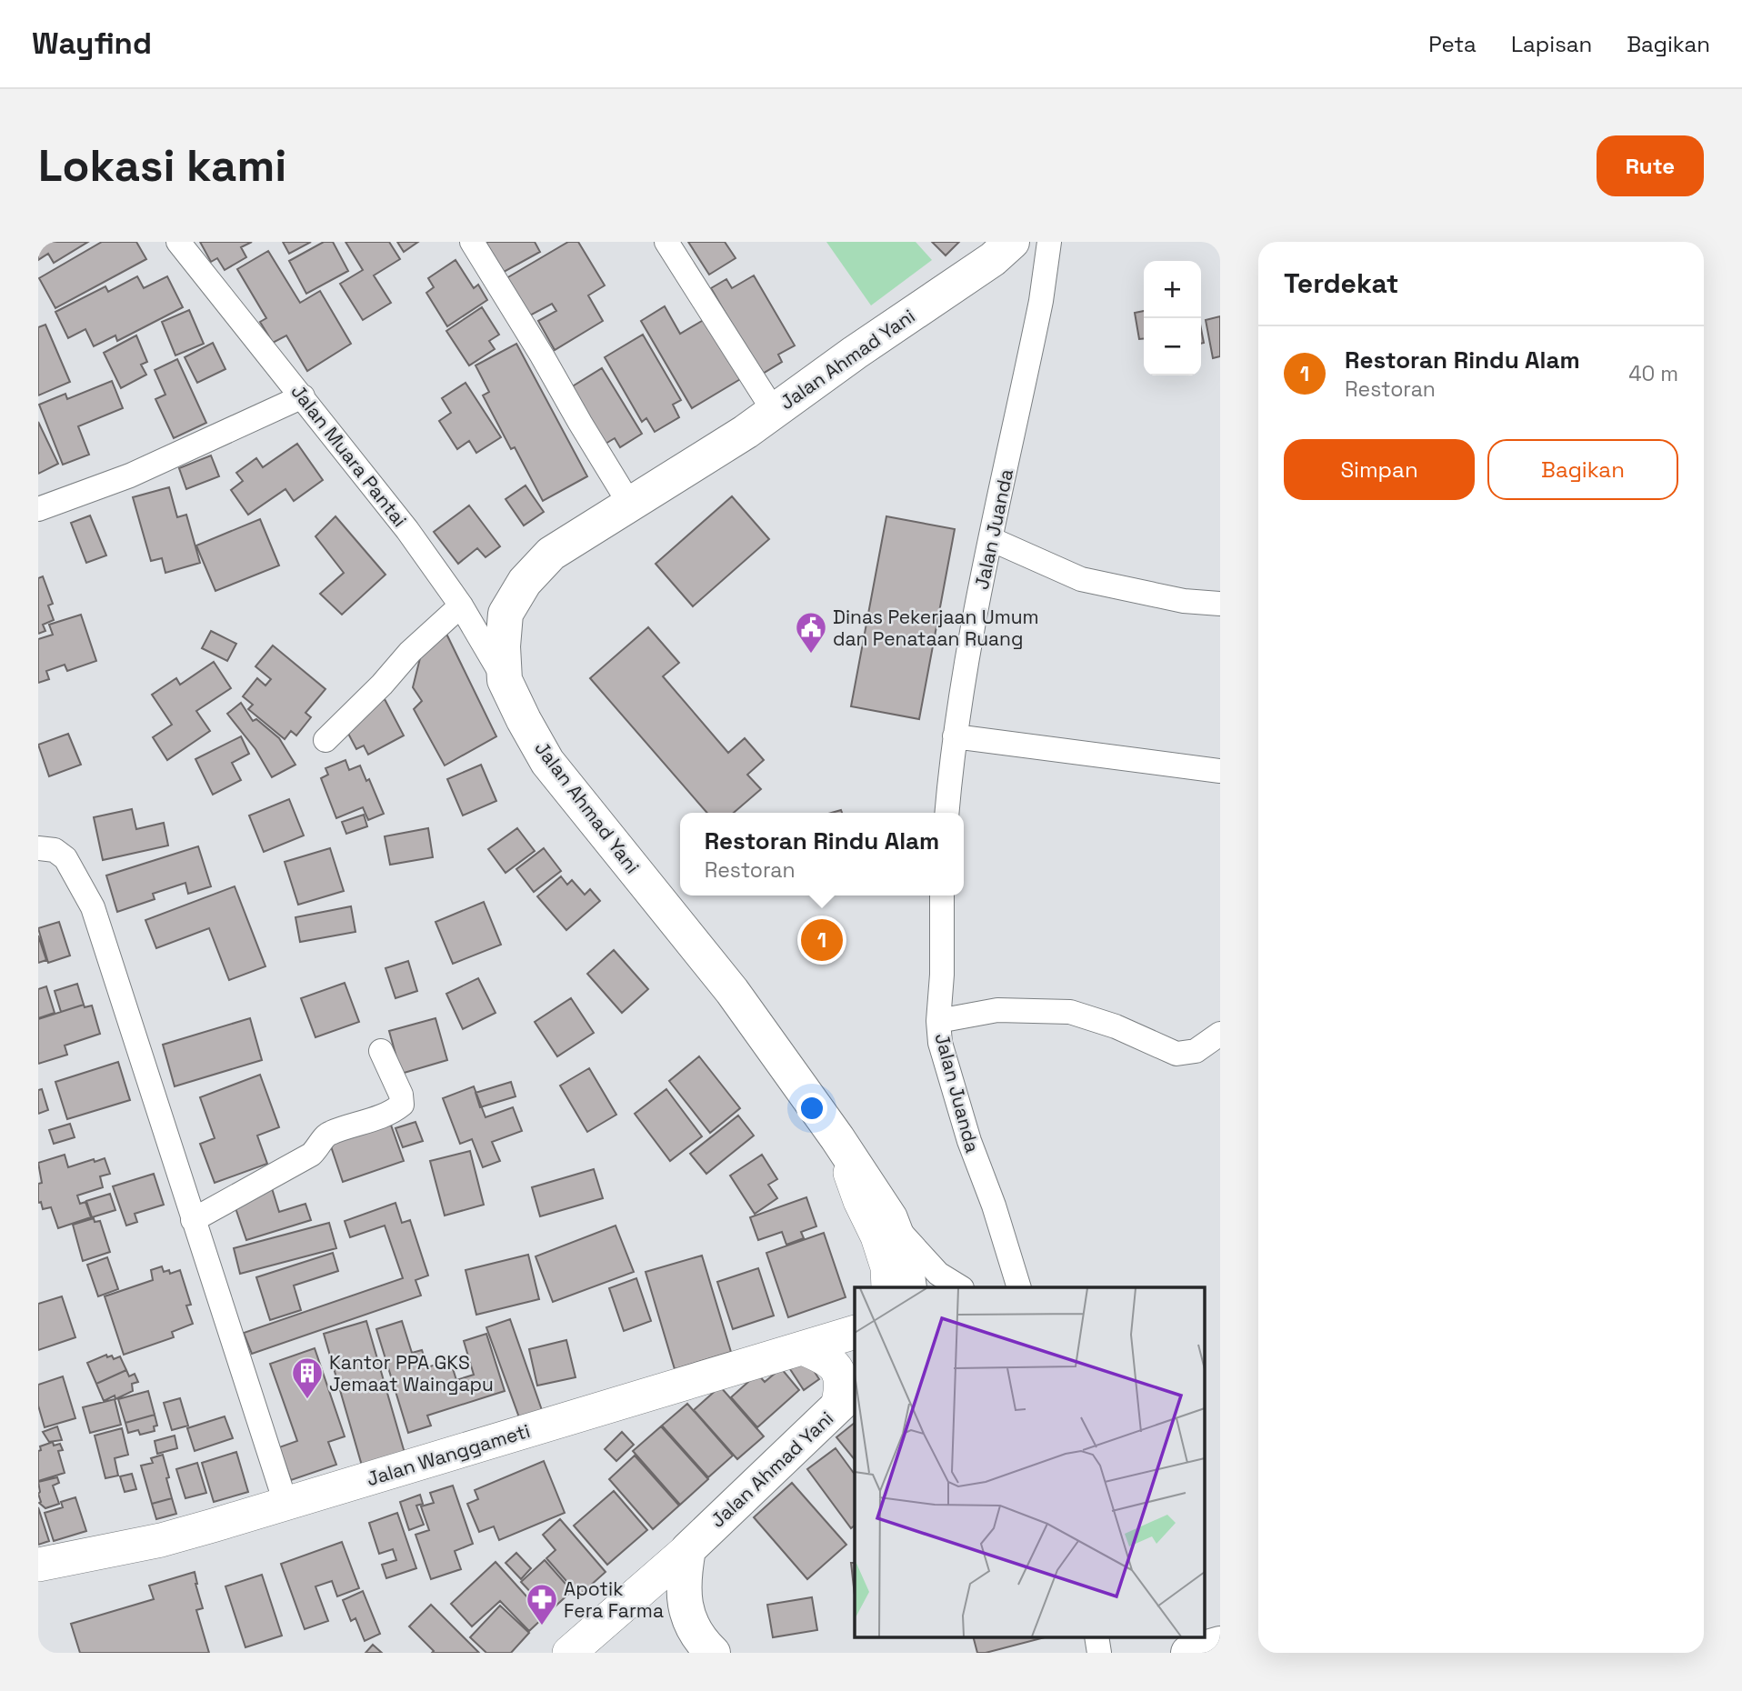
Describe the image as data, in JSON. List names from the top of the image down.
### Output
{
  "streets": {
    "highway": ["Jalan Ahmad Yani"],
    "street": ["Jalan Muara Pantai", "Jalan Juanda", "Jalan Wanggameti"]
  },
  "crossings": [
    ["Jalan Ahmad Yani", "Jalan Muara Pantai"]
  ],
  "places": {
    "public building": ["Dinas Pekerjaan Umum dan Penataan Ruang"],
    "building": ["Kantor PPA GKS Jemaat Waingapu"],
    "pharmacy": ["Apotik Fera Farma"]
  },
  "page": {
    "header": "Wayfind",
    "nav": ["Peta", "Lapisan", "Bagikan"],
    "buttons": [
      "Rute",
      ["Simpan", "Bagikan"]
    ],
    "title": "Lokasi kami",
    "heading": "Terdekat",
    "map_buttons": ["+", "−"],
    "list": [
      {
        "mark": "1",
        "name": "Restoran Rindu Alam",
        "note": "Restoran",
        "value": "40 m"
      }
    ],
    "popup": ["Restoran Rindu Alam", "Restoran"],
    "pins": "1"
  }
}
